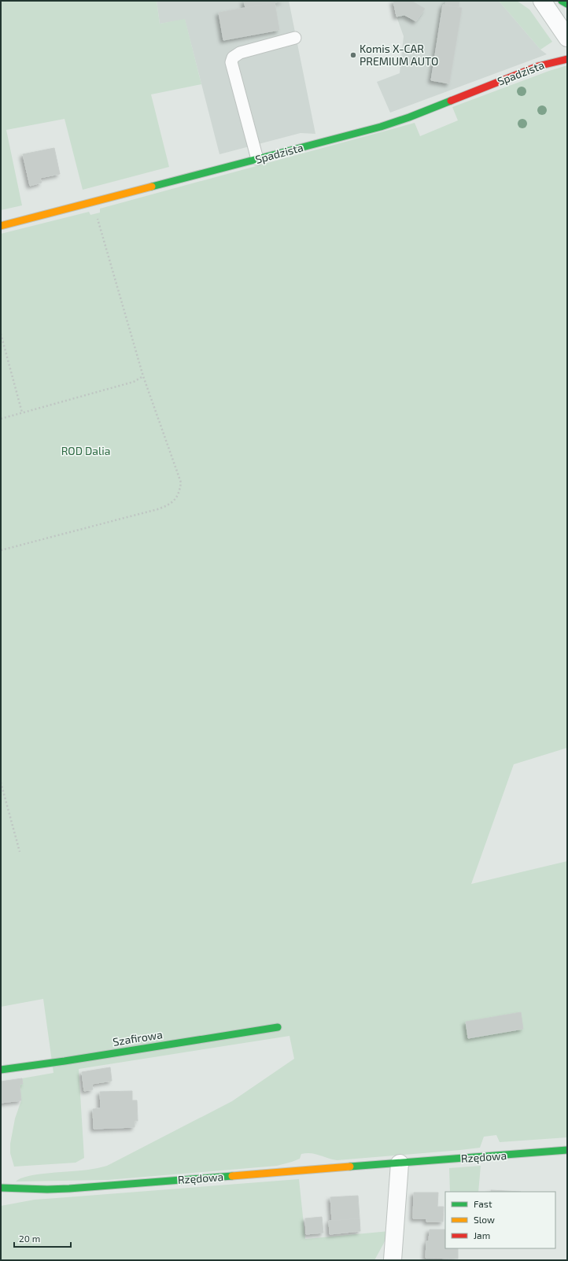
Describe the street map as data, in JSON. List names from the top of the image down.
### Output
{
  "streets": {
    "street": ["Spadzista", "Szafirowa", "Rzędowa"]
  },
  "parks": ["ROD Dalia"],
  "places": ["Komis X-CAR PREMIUM AUTO"],
  "legend": ["Fast", "Slow", "Jam"],
  "scale_bar": "20 m"
}
